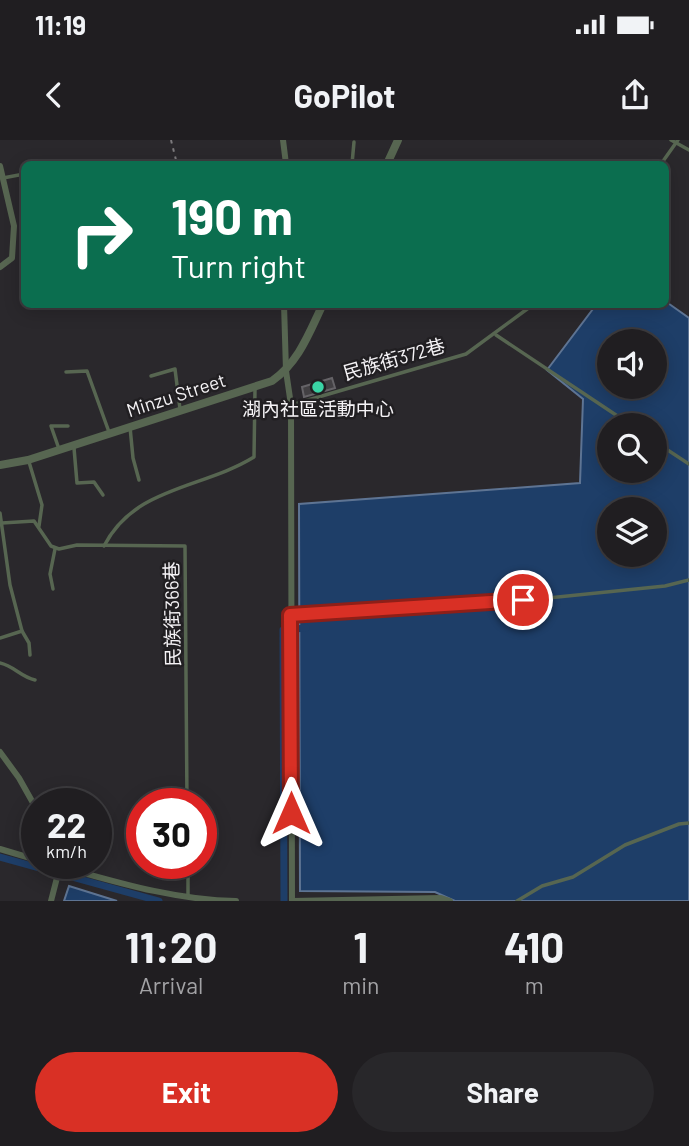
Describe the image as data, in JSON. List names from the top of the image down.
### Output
{
  "streets": {
    "street": ["Minzu Street"],
    "lane": ["民族街372巷", "民族街366巷"]
  },
  "places": ["湖內社區活動中心"],
  "page": {
    "status": "11:19",
    "header": "GoPilot",
    "turn": ["190 m", "Turn right"],
    "speed": "22 km/h",
    "limit": "30",
    "eta": [
      "11:20",
      "Arrival",
      "1",
      "min",
      "410",
      "m"
    ],
    "buttons": ["Exit", "Share"]
  }
}
